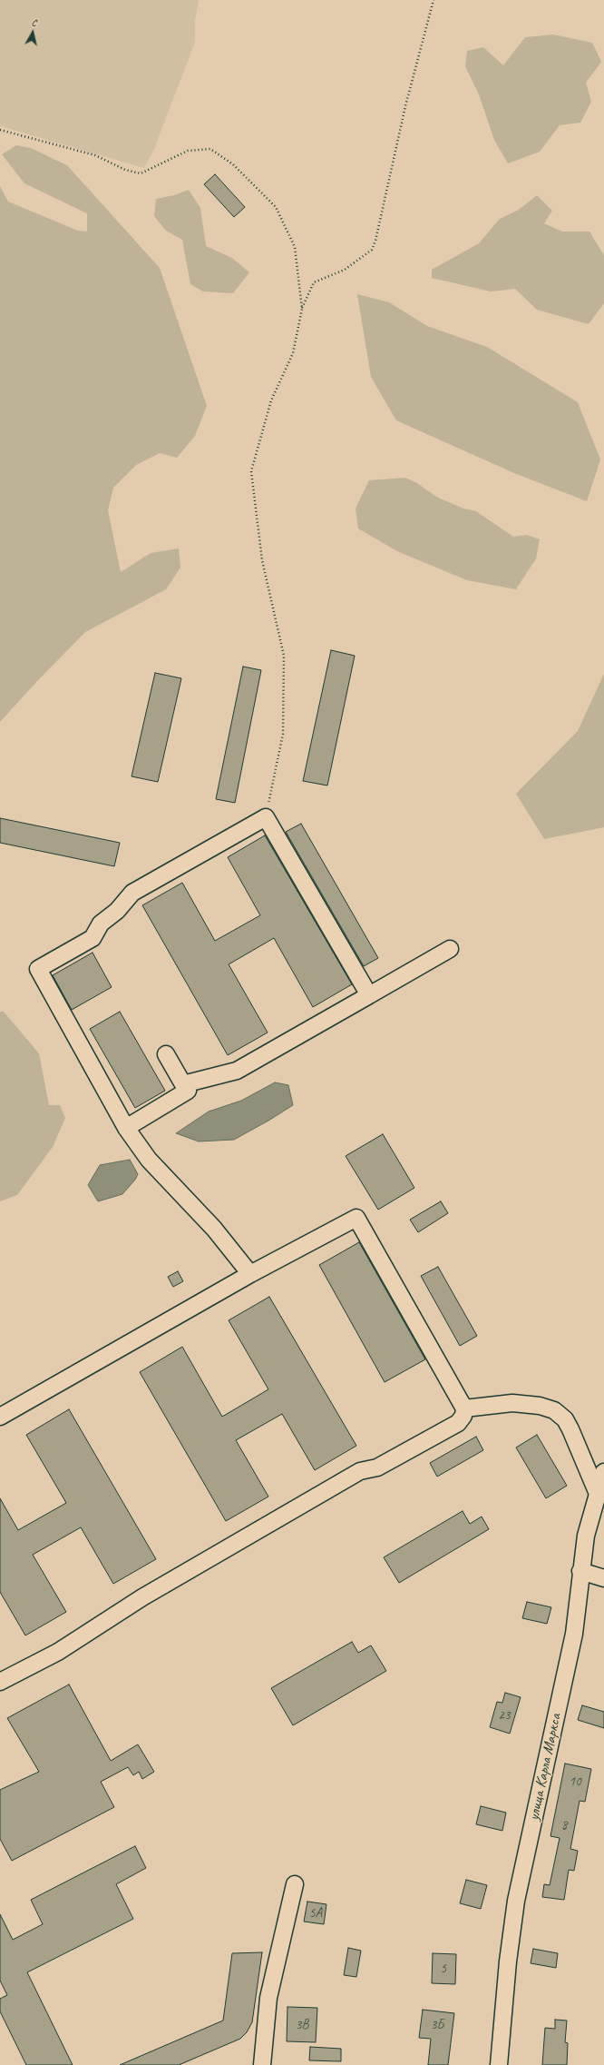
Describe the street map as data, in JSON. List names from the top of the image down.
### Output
{
  "streets": {
    "street": ["улица Карла Маркса"]
  },
  "house_numbers": [
    "23",
    "10",
    "8",
    "5А",
    "5",
    "3В",
    "3Б"
  ],
  "north": "top"
}
